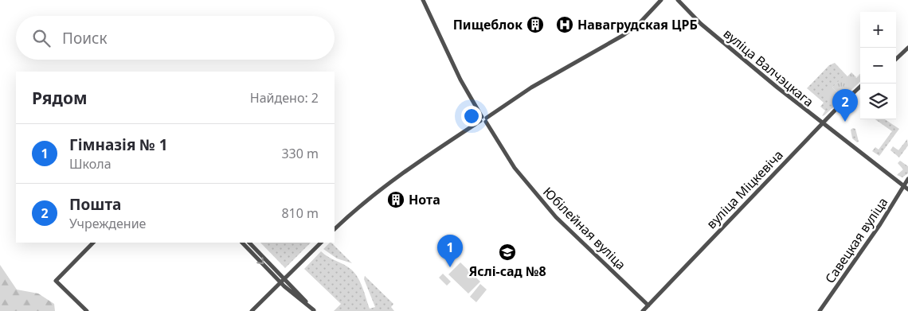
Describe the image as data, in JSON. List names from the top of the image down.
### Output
{
  "streets": {
    "street": [
      "вуліца Валчэцкага",
      "вуліца Міцкевіча",
      "Юбілейная вуліца",
      "Савецкая вуліца"
    ]
  },
  "crossings": [
    ["вуліца Валчэцкага", "вуліца Міцкевіча"],
    ["вуліца Валчэцкага", "Савецкая вуліца"],
    ["вуліца Міцкевіча", "Юбілейная вуліца"]
  ],
  "places": {
    "building": ["Пищеблок", "Нота"],
    "hospital": ["Навагрудская ЦРБ"],
    "school or university": ["Яслі-сад №8"]
  },
  "page": {
    "map_buttons": ["+", "−"],
    "search": "Поиск",
    "heading": ["Рядом", "Найдено: 2"],
    "pins": ["2", "1"],
    "list": [
      {
        "mark": "1",
        "name": "Гімназія № 1",
        "note": "Школа",
        "value": "330 m"
      },
      {
        "mark": "2",
        "name": "Пошта",
        "note": "Учреждение",
        "value": "810 m"
      }
    ]
  }
}
